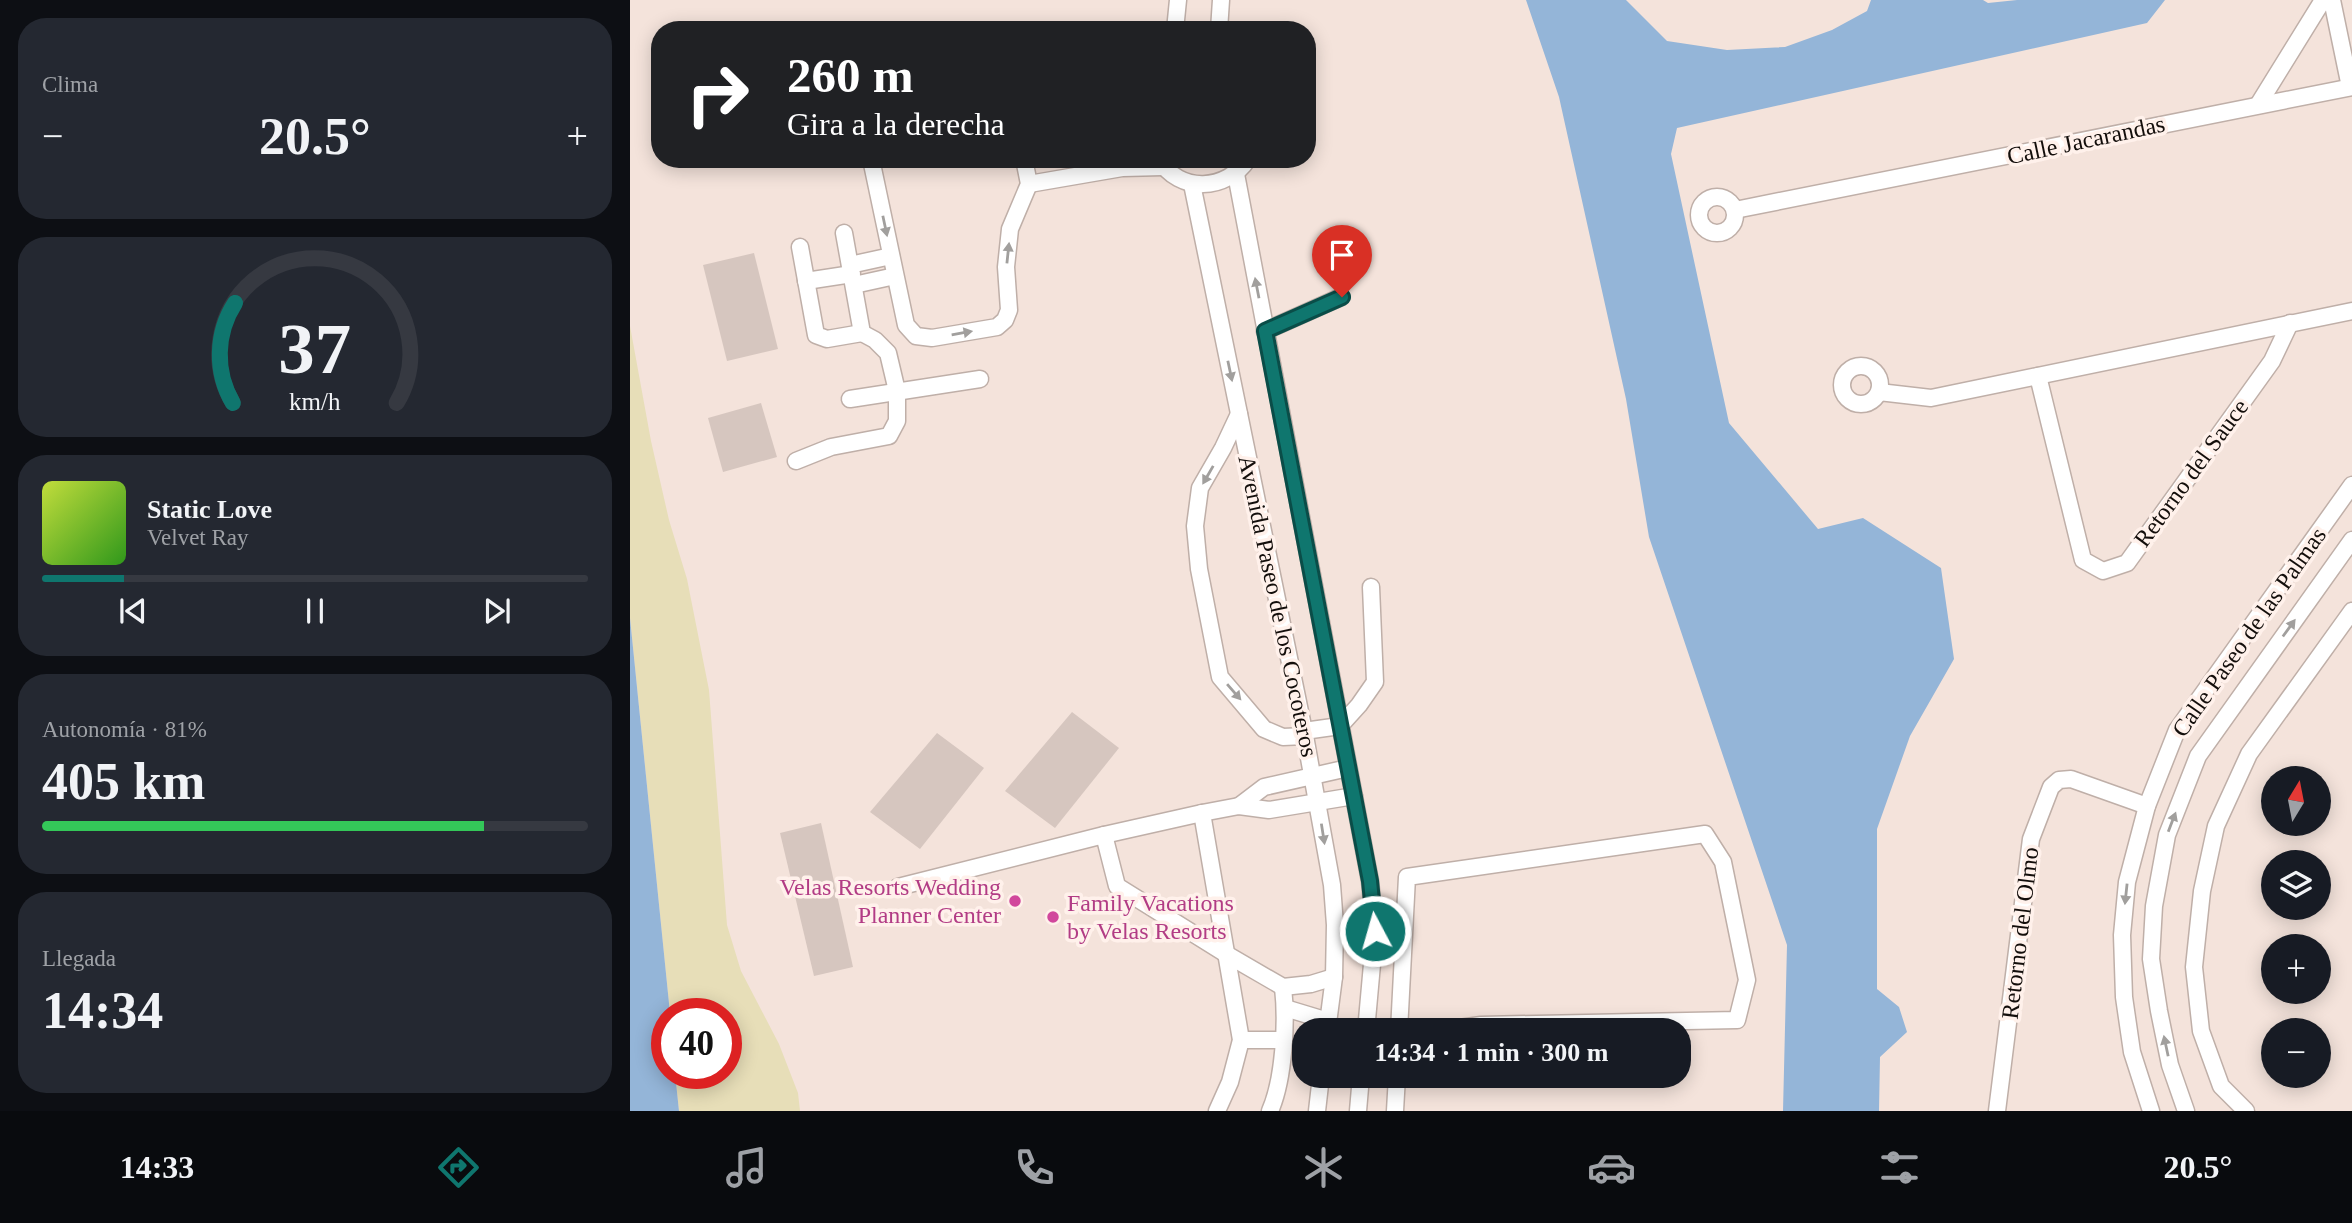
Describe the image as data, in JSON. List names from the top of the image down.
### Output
{
  "streets": {
    "street": [
      "Calle Jacarandas",
      "Retorno del Sauce",
      "Avenida Paseo de los Cocoteros",
      "Calle Paseo de las Palmas",
      "Retorno del Olmo"
    ]
  },
  "crossings": [
    ["Calle Paseo de las Palmas", "Retorno del Olmo"]
  ],
  "places": ["Velas Resorts Wedding Planner Center", "Family Vacations by Velas Resorts"],
  "north": "top",
  "page": {
    "tile": [
      "Clima",
      ["Autonomía · 81%", "405 km"],
      ["Llegada", "14:34"]
    ],
    "turn": ["260 m", "Gira a la derecha"],
    "heat": ["−", "20.5°", "+"],
    "song": ["Static Love", "Velvet Ray"],
    "map_buttons": ["+", "−"],
    "limit": "40",
    "trip": "14:34 · 1 min · 300 m",
    "tabs": ["14:33", "20.5°"],
    "gauge": ["37", "km/h"]
  }
}
